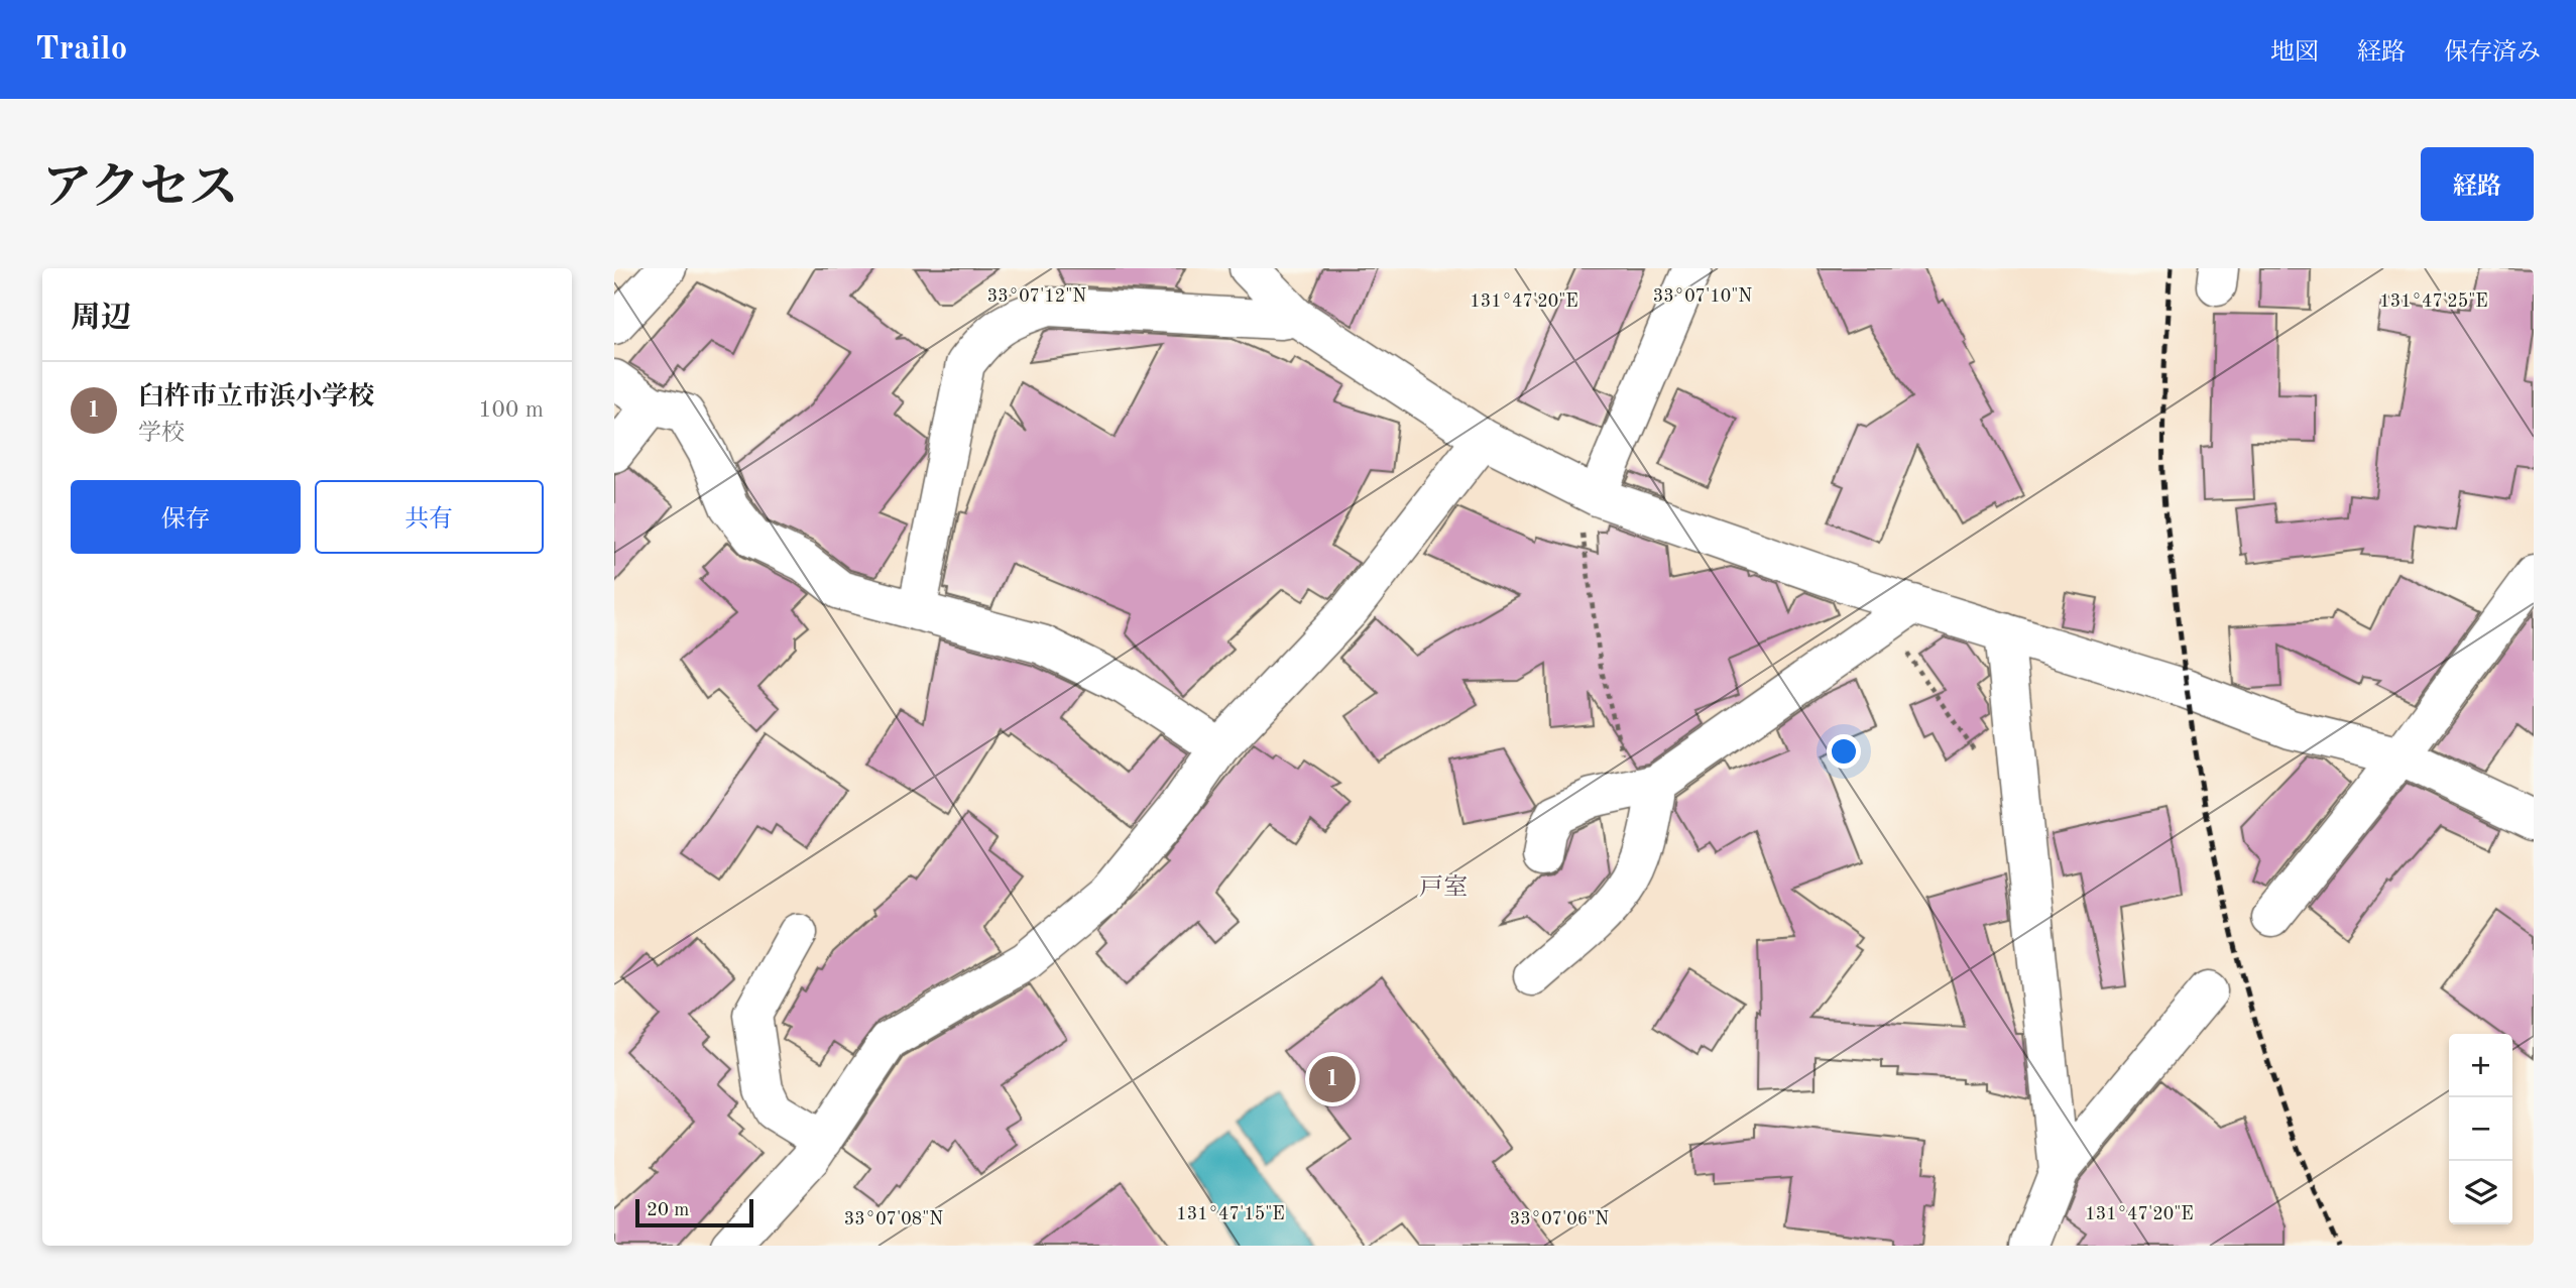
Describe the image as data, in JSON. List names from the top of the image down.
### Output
{
  "districts": ["戸室"],
  "scale_bar": "20 m",
  "page": {
    "header": "Trailo",
    "nav": ["地図", "経路", "保存済み"],
    "title": "アクセス",
    "buttons": [
      "経路",
      ["保存", "共有"]
    ],
    "heading": "周辺",
    "list": [
      {
        "mark": "1",
        "name": "臼杵市立市浜小学校",
        "note": "学校",
        "value": "100 m"
      }
    ],
    "map_buttons": ["+", "−"],
    "pins": "1",
    "scale": "20 m"
  },
  "coordinates": [
    "33°07'12\"N",
    "33°07'10\"N",
    "131°47'20\"E",
    "131°47'25\"E",
    "131°47'15\"E",
    "33°07'08\"N",
    "33°07'06\"N"
  ]
}
